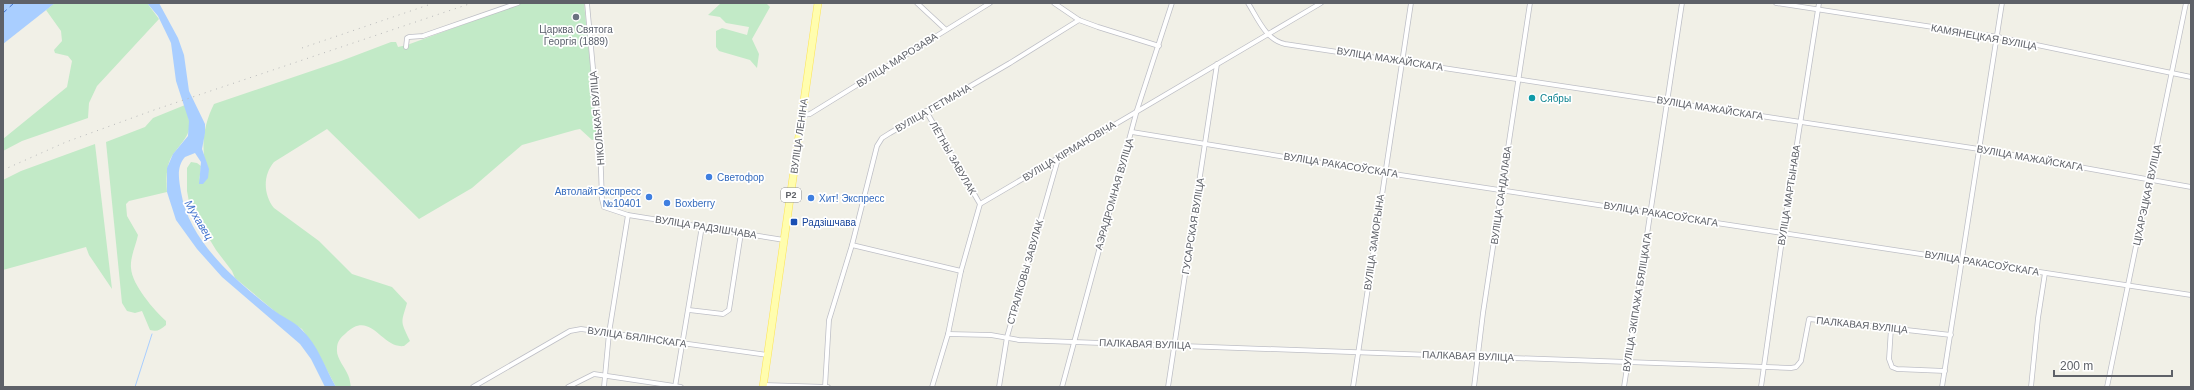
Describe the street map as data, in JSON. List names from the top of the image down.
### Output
{
  "streets": {
    "main road": ["ВУЛІЦА ЛЕНІНА", "Р2"],
    "street": [
      "КАМЯНЕЦКАЯ ВУЛІЦА",
      "ВУЛІЦА МАЖАЙСКАГА",
      "ВУЛІЦА МАРОЗАВА",
      "ВУЛІЦА ГЕТМАНА",
      "НІКОЛЬКАЯ ВУЛІЦА",
      "ВУЛІЦА КІРМАНОВІЧА",
      "ЛЁТНЫ ЗАВУЛАК",
      "ВУЛІЦА РАКАСОЎСКАГА",
      "АЭРАДРОМНАЯ ВУЛІЦА",
      "ВУЛІЦА САНДАЛАВА",
      "ВУЛІЦА МАРТЫНАВА",
      "ЦІХАРЭЦКАЯ ВУЛІЦА",
      "ГУСАРСКАЯ ВУЛІЦА",
      "ВУЛІЦА РАДЗІШЧАВА",
      "ВУЛІЦА ЗАМОРЫНА",
      "СТРАЛКОВЫ ЗАВУЛАК",
      "ВУЛІЦА ЭКІПАЖА БЯЛІЦКАГА",
      "ПАЛКАВАЯ ВУЛІЦА",
      "ВУЛІЦА БЯЛІНСКАГА"
    ]
  },
  "crossings": [
    ["КАМЯНЕЦКАЯ ВУЛІЦА", "ВУЛІЦА МАРТЫНАВА"],
    ["КАМЯНЕЦКАЯ ВУЛІЦА", "ЦІХАРЭЦКАЯ ВУЛІЦА"],
    ["ВУЛІЦА МАЖАЙСКАГА", "ВУЛІЦА КІРМАНОВІЧА"],
    ["ВУЛІЦА МАЖАЙСКАГА", "ВУЛІЦА САНДАЛАВА"],
    ["ВУЛІЦА МАЖАЙСКАГА", "ВУЛІЦА МАРТЫНАВА"],
    ["ВУЛІЦА МАЖАЙСКАГА", "ЦІХАРЭЦКАЯ ВУЛІЦА"],
    ["ВУЛІЦА МАЖАЙСКАГА", "ВУЛІЦА ЗАМОРЫНА"],
    ["ВУЛІЦА МАЖАЙСКАГА", "ВУЛІЦА ЭКІПАЖА БЯЛІЦКАГА"],
    ["ВУЛІЦА МАРОЗАВА", "ВУЛІЦА ЛЕНІНА"],
    ["ВУЛІЦА ГЕТМАНА", "ЛЁТНЫ ЗАВУЛАК"],
    ["НІКОЛЬКАЯ ВУЛІЦА", "ВУЛІЦА РАДЗІШЧАВА"],
    ["ВУЛІЦА ЛЕНІНА", "ВУЛІЦА РАДЗІШЧАВА"],
    ["ВУЛІЦА ЛЕНІНА", "ВУЛІЦА БЯЛІНСКАГА"],
    ["ВУЛІЦА КІРМАНОВІЧА", "ЛЁТНЫ ЗАВУЛАК"],
    ["ВУЛІЦА КІРМАНОВІЧА", "АЭРАДРОМНАЯ ВУЛІЦА"],
    ["ВУЛІЦА КІРМАНОВІЧА", "ГУСАРСКАЯ ВУЛІЦА"],
    ["ВУЛІЦА КІРМАНОВІЧА", "СТРАЛКОВЫ ЗАВУЛАК"],
    ["ВУЛІЦА РАКАСОЎСКАГА", "АЭРАДРОМНАЯ ВУЛІЦА"],
    ["ВУЛІЦА РАКАСОЎСКАГА", "ВУЛІЦА САНДАЛАВА"],
    ["ВУЛІЦА РАКАСОЎСКАГА", "ВУЛІЦА МАРТЫНАВА"],
    ["ВУЛІЦА РАКАСОЎСКАГА", "ЦІХАРЭЦКАЯ ВУЛІЦА"],
    ["ВУЛІЦА РАКАСОЎСКАГА", "ГУСАРСКАЯ ВУЛІЦА"],
    ["ВУЛІЦА РАКАСОЎСКАГА", "ВУЛІЦА ЗАМОРЫНА"],
    ["ВУЛІЦА РАКАСОЎСКАГА", "ВУЛІЦА ЭКІПАЖА БЯЛІЦКАГА"],
    ["АЭРАДРОМНАЯ ВУЛІЦА", "ПАЛКАВАЯ ВУЛІЦА"],
    ["ВУЛІЦА САНДАЛАВА", "ПАЛКАВАЯ ВУЛІЦА"],
    ["ВУЛІЦА МАРТЫНАВА", "ПАЛКАВАЯ ВУЛІЦА"],
    ["ГУСАРСКАЯ ВУЛІЦА", "ПАЛКАВАЯ ВУЛІЦА"],
    ["ВУЛІЦА ЗАМОРЫНА", "ПАЛКАВАЯ ВУЛІЦА"],
    ["СТРАЛКОВЫ ЗАВУЛАК", "ПАЛКАВАЯ ВУЛІЦА"],
    ["ВУЛІЦА ЭКІПАЖА БЯЛІЦКАГА", "ПАЛКАВАЯ ВУЛІЦА"]
  ],
  "water": ["Мухавец"],
  "places": {
    "other": [
      "Царква Святога Георгія (1889)",
      "Сябры",
      "Светофор",
      "АвтолайтЭкспресс №10401",
      "Хит! Экспресс",
      "Boxberry"
    ],
    "transit": ["Радзішчава"]
  },
  "scale_bar": "200 m"
}
